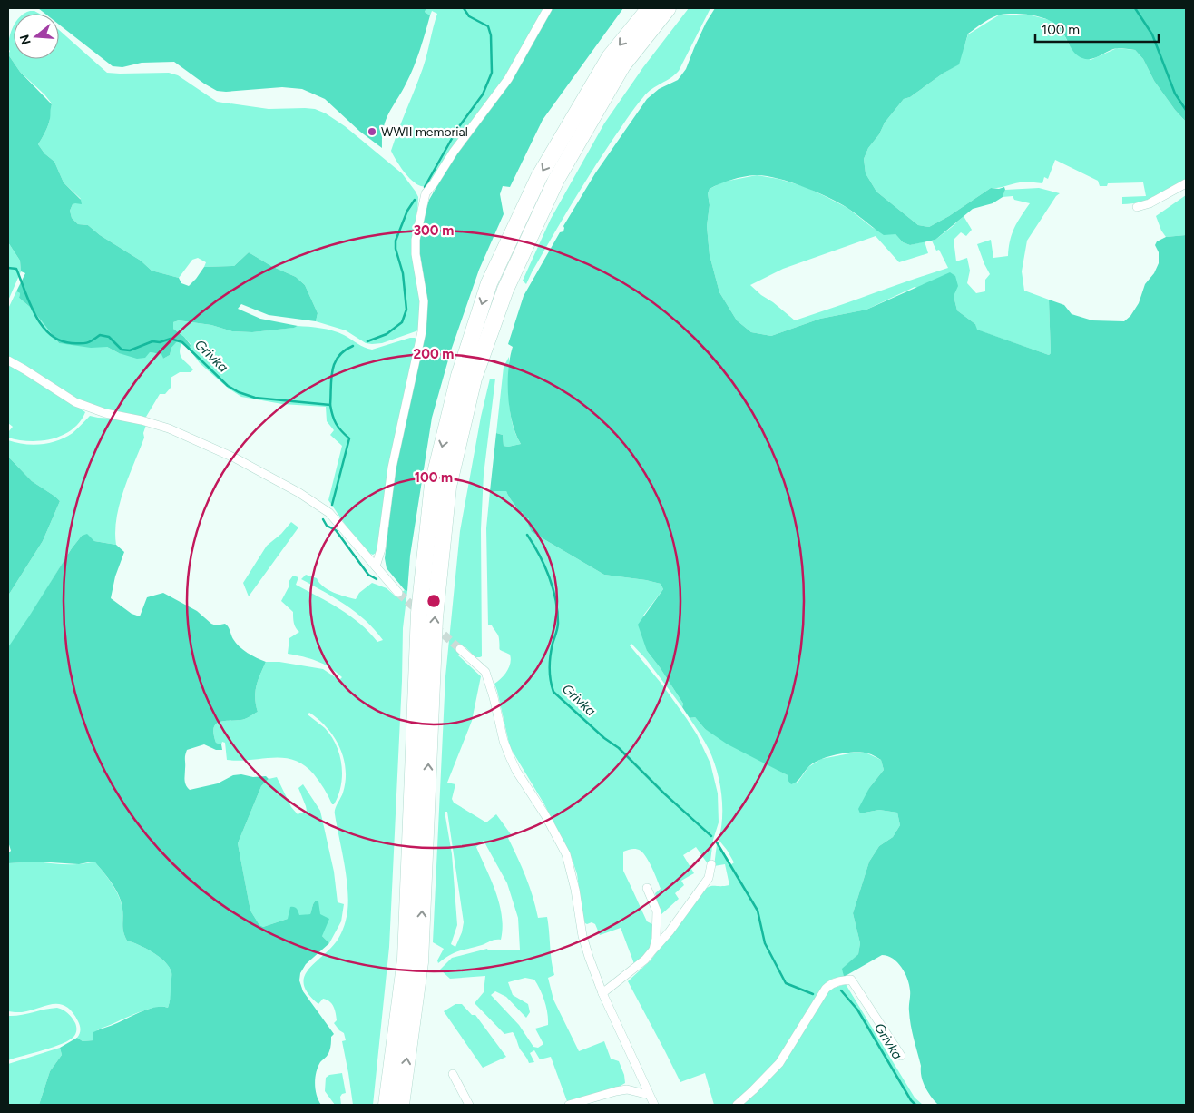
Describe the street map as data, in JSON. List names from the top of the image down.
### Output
{
  "water": ["Grivka"],
  "places": ["WWII memorial"],
  "scale_bar": "100 m",
  "north": "left",
  "rings": ["300 m", "200 m", "100 m"]
}
